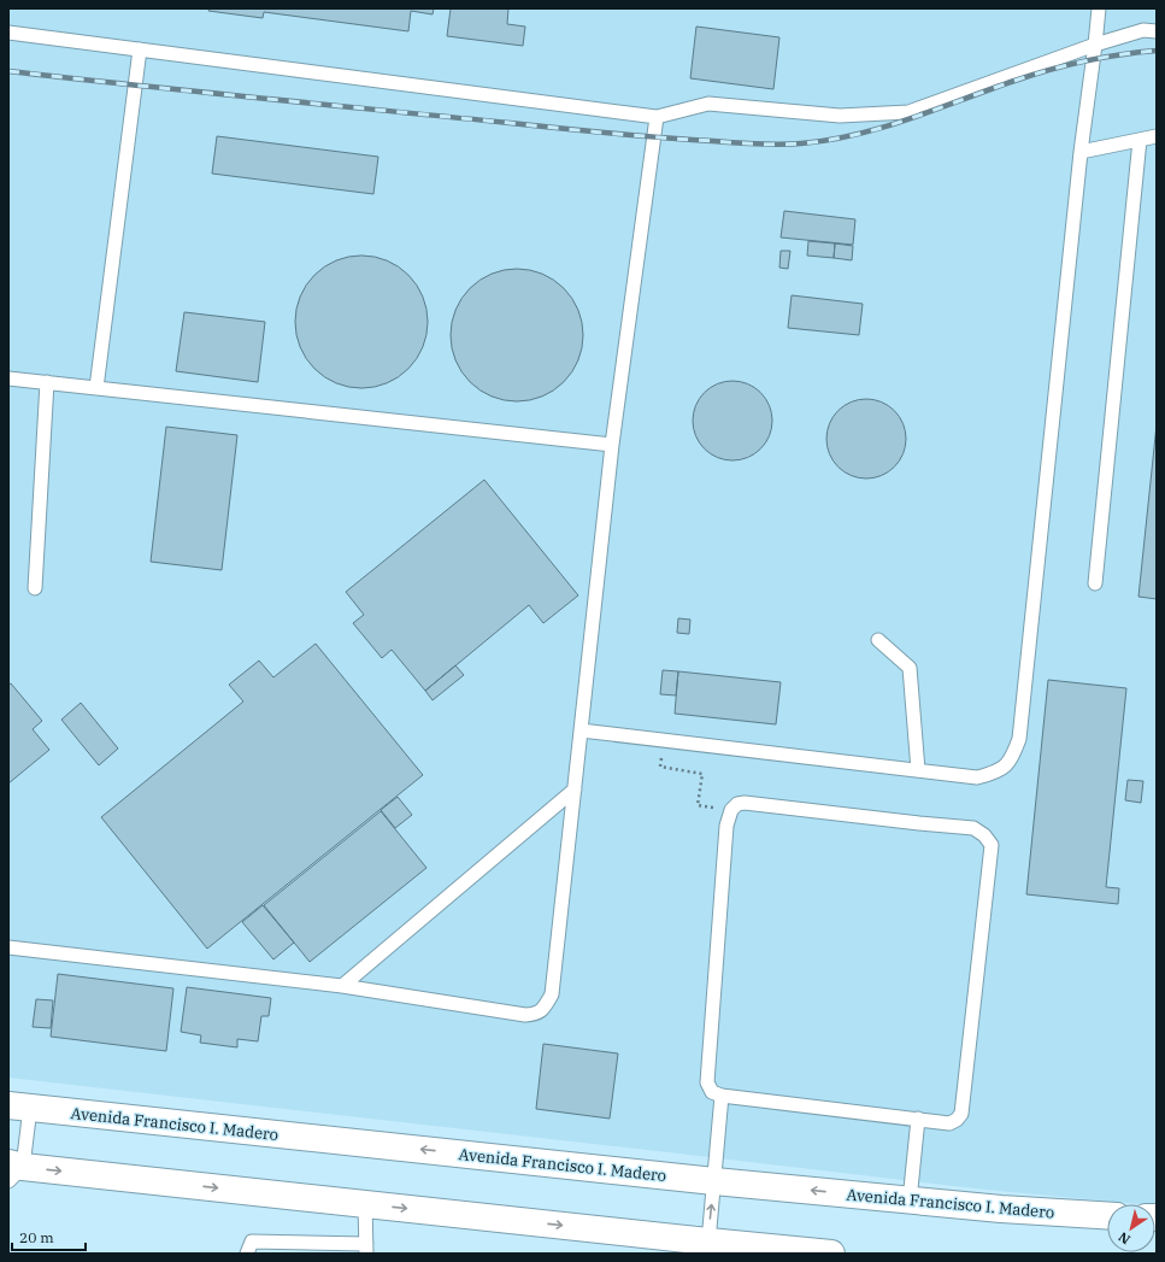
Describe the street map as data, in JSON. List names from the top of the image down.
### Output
{
  "streets": {
    "main road": ["Avenida Francisco I. Madero"]
  },
  "scale_bar": "20 m",
  "north": "bottom left"
}
